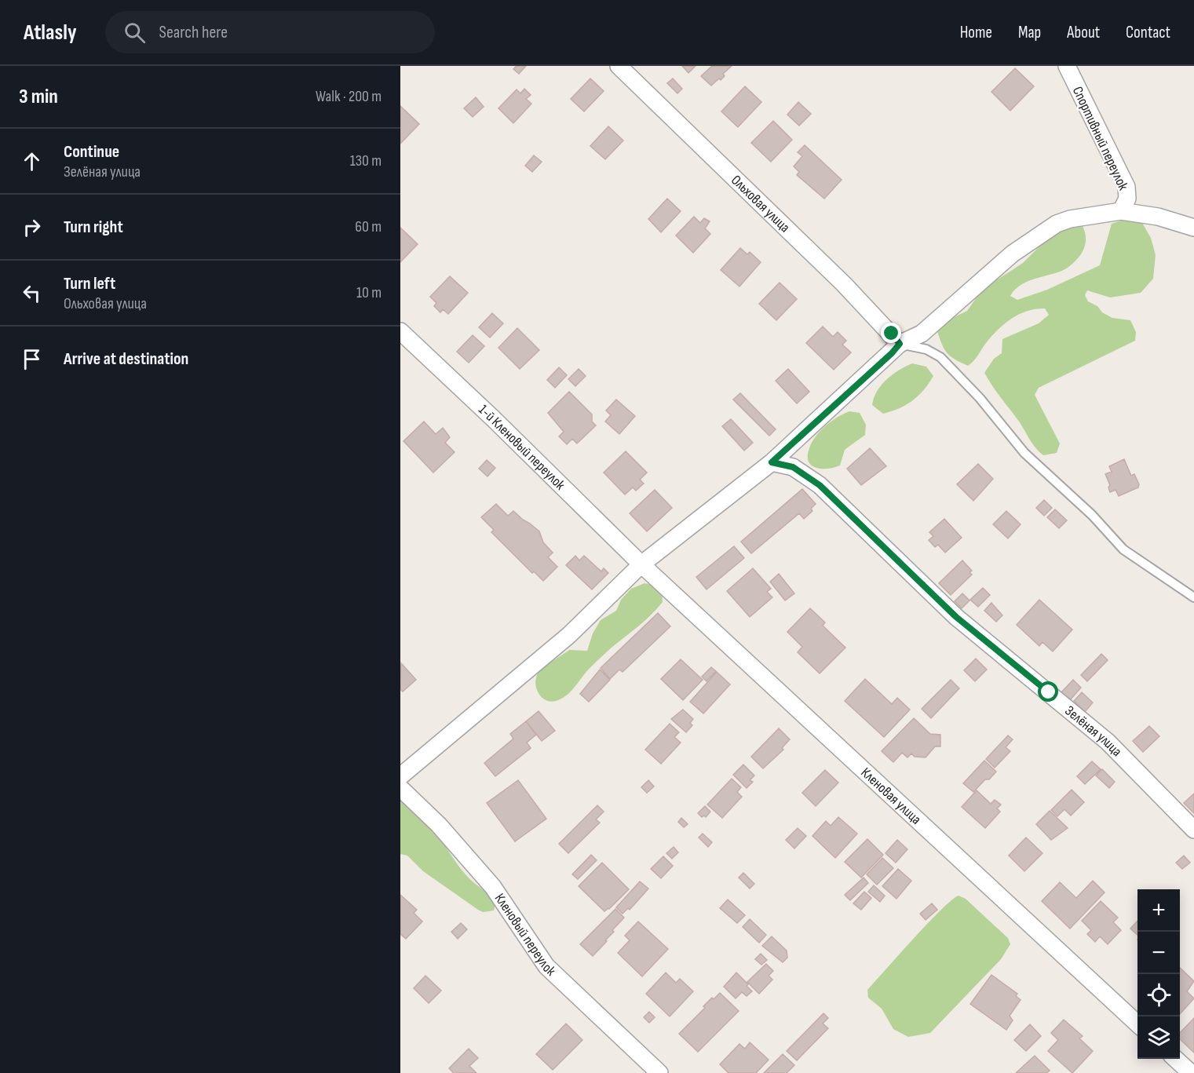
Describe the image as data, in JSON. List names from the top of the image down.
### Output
{
  "streets": {
    "street": [
      "Спортивный переулок",
      "Ольховая улица",
      "1-й Кленовый переулок",
      "Зелёная улица",
      "Кленовая улица",
      "Кленовый переулок"
    ]
  },
  "crossings": [
    ["1-й Кленовый переулок", "Кленовая улица"]
  ],
  "page": {
    "header": "Atlasly",
    "search": "Search here",
    "nav": [
      "Home",
      "Map",
      "About",
      "Contact"
    ],
    "heading": ["3 min", "Walk · 200 m"],
    "list": [
      ["Continue", "Зелёная улица", "130 m"],
      ["Turn right", "60 m"],
      ["Turn left", "Ольховая улица", "10 m"],
      "Arrive at destination"
    ],
    "map_buttons": ["+", "−"]
  }
}
